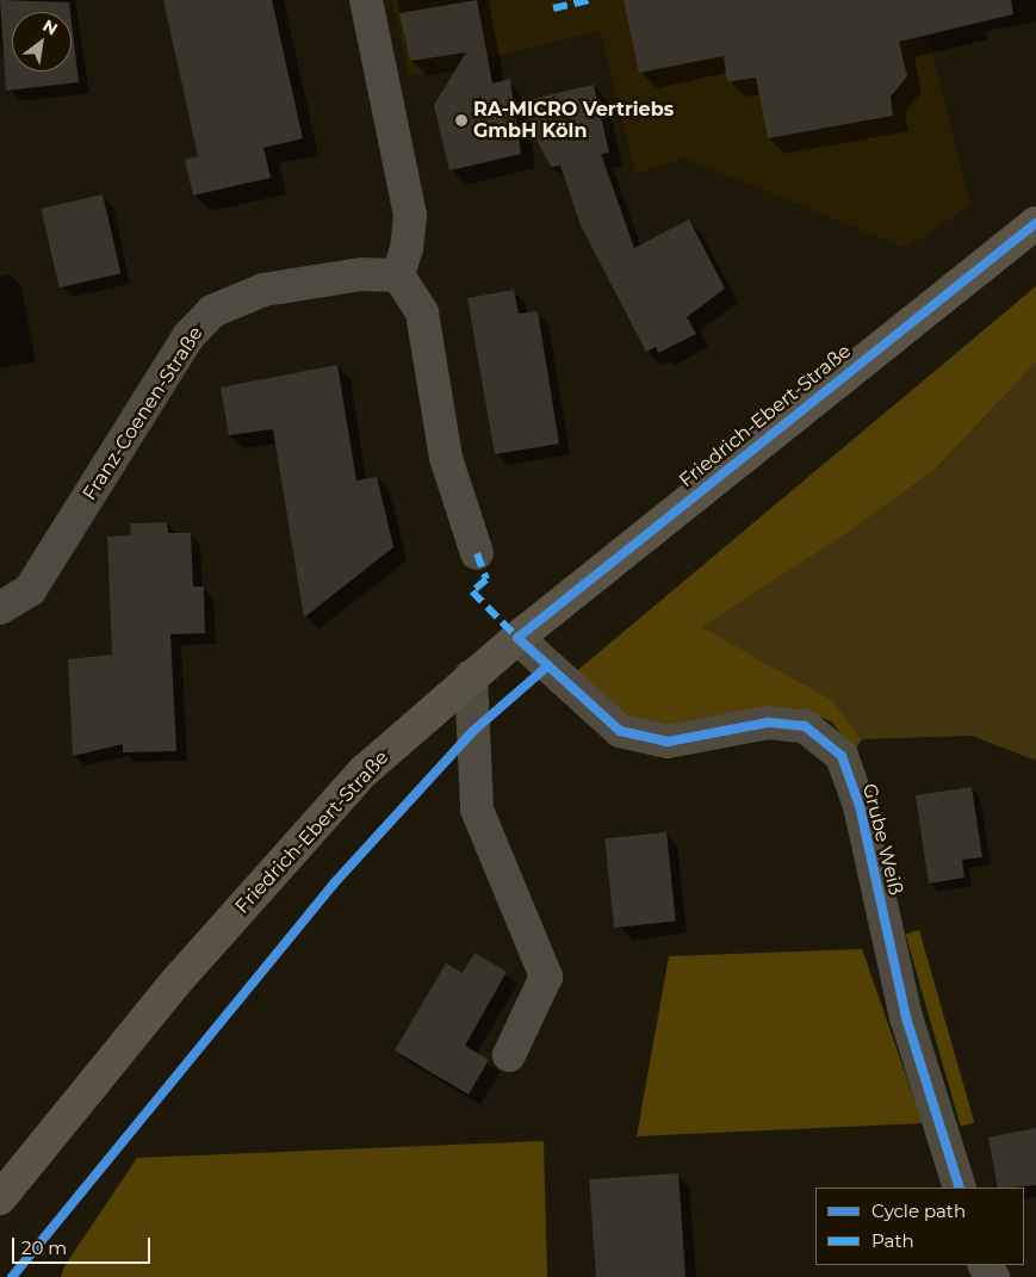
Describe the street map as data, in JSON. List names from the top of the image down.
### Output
{
  "streets": {
    "main road": ["Friedrich-Ebert-Straße"],
    "street": ["Franz-Coenen-Straße", "Grube Weiß"]
  },
  "crossings": [
    ["Friedrich-Ebert-Straße", "Grube Weiß"]
  ],
  "places": ["RA-MICRO Vertriebs GmbH Köln"],
  "legend": ["Cycle path", "Path"],
  "scale_bar": "20 m",
  "north": "top right"
}
